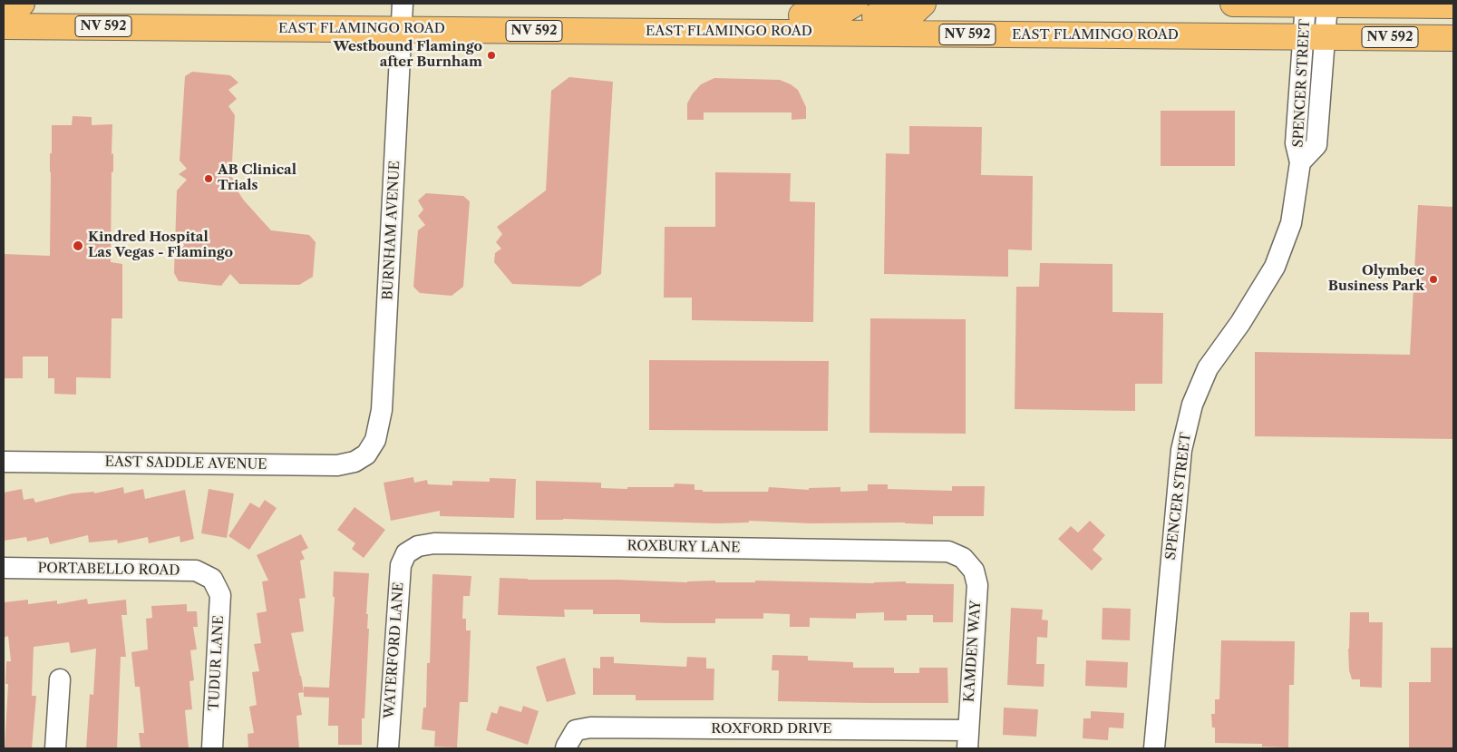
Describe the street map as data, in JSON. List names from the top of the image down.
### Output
{
  "streets": {
    "main road": ["NV 592", "EAST FLAMINGO ROAD"],
    "street": [
      "SPENCER STREET",
      "BURNHAM AVENUE",
      "EAST SADDLE AVENUE",
      "ROXBURY LANE",
      "PORTABELLO ROAD",
      "WATERFORD LANE",
      "KAMDEN WAY",
      "TUDUR LANE",
      "ROXFORD DRIVE"
    ]
  },
  "crossings": [
    ["EAST FLAMINGO ROAD", "SPENCER STREET"],
    ["EAST FLAMINGO ROAD", "BURNHAM AVENUE"],
    ["BURNHAM AVENUE", "EAST SADDLE AVENUE"],
    ["ROXBURY LANE", "WATERFORD LANE"],
    ["ROXBURY LANE", "KAMDEN WAY"],
    ["PORTABELLO ROAD", "TUDUR LANE"],
    ["KAMDEN WAY", "ROXFORD DRIVE"]
  ],
  "places": [
    "Westbound Flamingo after Burnham",
    "AB Clinical Trials",
    "Kindred Hospital Las Vegas - Flamingo",
    "Olymbec Business Park"
  ]
}
